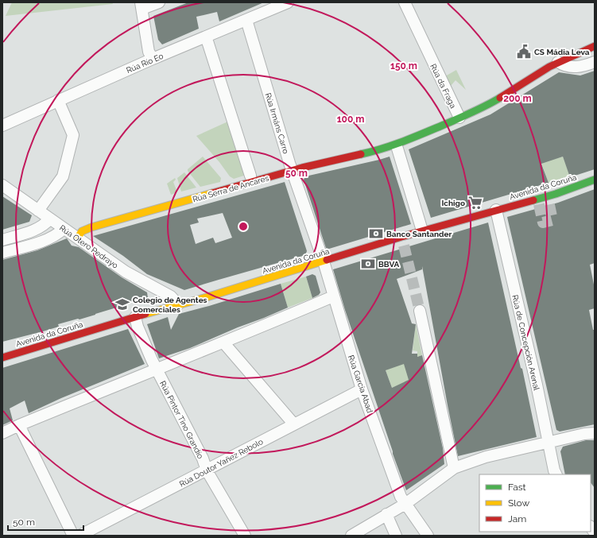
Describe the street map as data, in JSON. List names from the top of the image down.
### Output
{
  "streets": {
    "street": [
      "Rúa Río Eo",
      "Rúa da Fraga",
      "Rúa Irmáns Carro",
      "Avenida da Coruña",
      "Rúa Serra de Ancares",
      "Rúa Otero Pedrayo",
      "Rúa de Concepción Arenal",
      "Rúa García Abad",
      "Rúa Pintor Tino Grandío",
      "Rúa Doutor Yañez Rebolo"
    ]
  },
  "crossings": [
    ["Rúa Río Eo", "Rúa Irmáns Carro"],
    ["Rúa da Fraga", "Rúa Serra de Ancares"],
    ["Rúa Irmáns Carro", "Avenida da Coruña"],
    ["Rúa Irmáns Carro", "Rúa Serra de Ancares"],
    ["Rúa Irmáns Carro", "Rúa García Abad"],
    ["Avenida da Coruña", "Rúa Otero Pedrayo"],
    ["Avenida da Coruña", "Rúa de Concepción Arenal"],
    ["Avenida da Coruña", "Rúa García Abad"],
    ["Avenida da Coruña", "Rúa Pintor Tino Grandío"],
    ["Rúa Serra de Ancares", "Rúa Otero Pedrayo"],
    ["Rúa García Abad", "Rúa Doutor Yañez Rebolo"],
    ["Rúa Pintor Tino Grandío", "Rúa Doutor Yañez Rebolo"]
  ],
  "places": {
    "public building": ["CS Mádia Leva"],
    "supermarket": ["Ichigo"],
    "bank": ["Banco Santander", "BBVA"],
    "school or university": ["Colegio de Agentes Comerciales"]
  },
  "legend": ["Fast", "Slow", "Jam"],
  "scale_bar": "50 m",
  "rings": [
    "150 m",
    "200 m",
    "100 m",
    "50 m"
  ]
}
